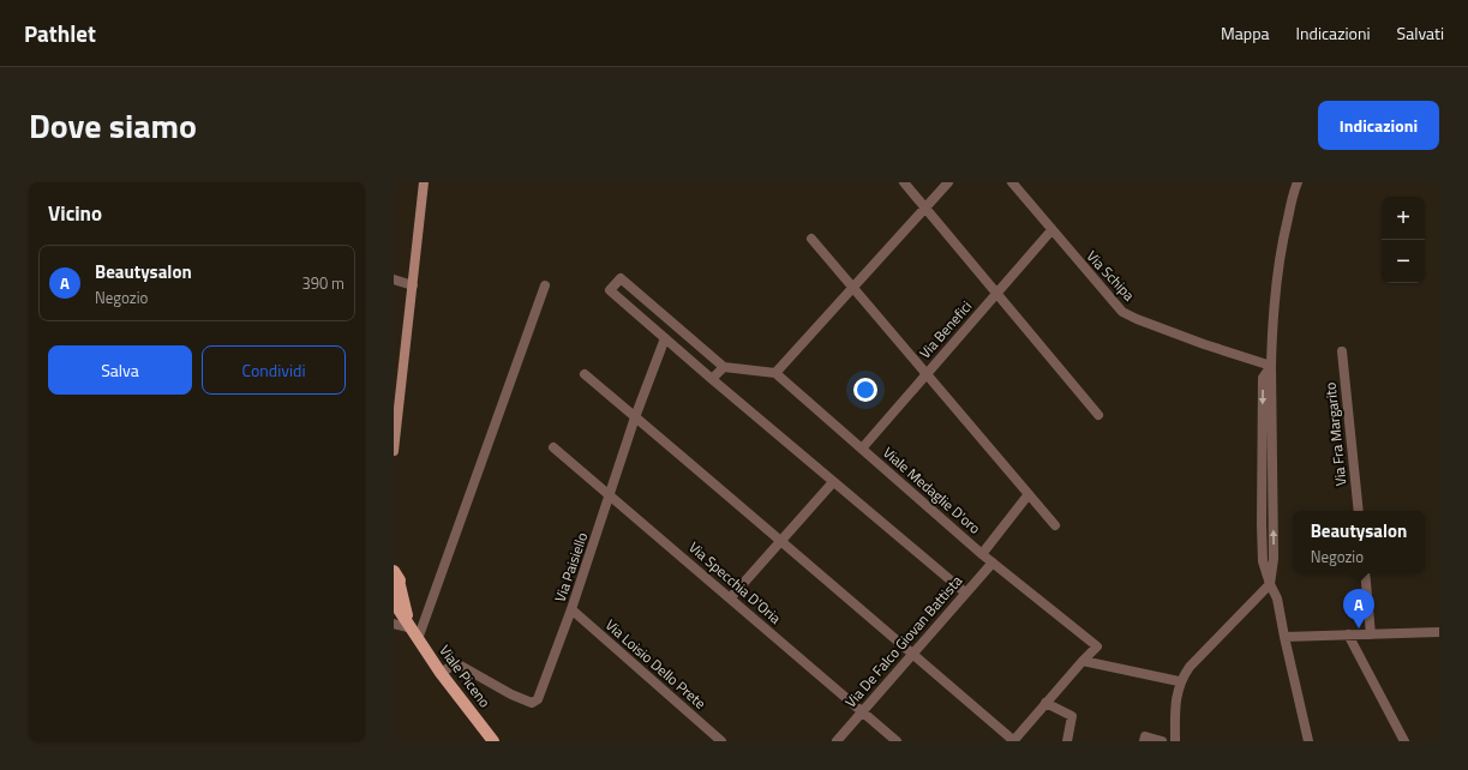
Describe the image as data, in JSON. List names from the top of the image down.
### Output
{
  "streets": {
    "main road": ["Viale Piceno"],
    "street": [
      "Via Schipa",
      "Via Benefici",
      "Via Fra Margarito",
      "Viale Medaglie D'oro",
      "Via Paisiello",
      "Via Specchia D'Oria",
      "Via De Falco Giovan Battista",
      "Via Loisio Dello Prete"
    ]
  },
  "crossings": [
    ["Via Schipa", "Via Benefici"],
    ["Via Benefici", "Viale Medaglie D'oro"],
    ["Viale Medaglie D'oro", "Via De Falco Giovan Battista"],
    ["Via Paisiello", "Via Specchia D'Oria"],
    ["Via Paisiello", "Via Loisio Dello Prete"],
    ["Via Paisiello", "Viale Piceno"],
    ["Via Specchia D'Oria", "Via De Falco Giovan Battista"]
  ],
  "page": {
    "header": "Pathlet",
    "nav": ["Mappa", "Indicazioni", "Salvati"],
    "title": "Dove siamo",
    "buttons": [
      "Indicazioni",
      ["Salva", "Condividi"]
    ],
    "heading": "Vicino",
    "map_buttons": ["+", "−"],
    "list": [
      {
        "mark": "A",
        "name": "Beautysalon",
        "note": "Negozio",
        "value": "390 m"
      }
    ],
    "popup": ["Beautysalon", "Negozio"],
    "pins": "A"
  }
}
